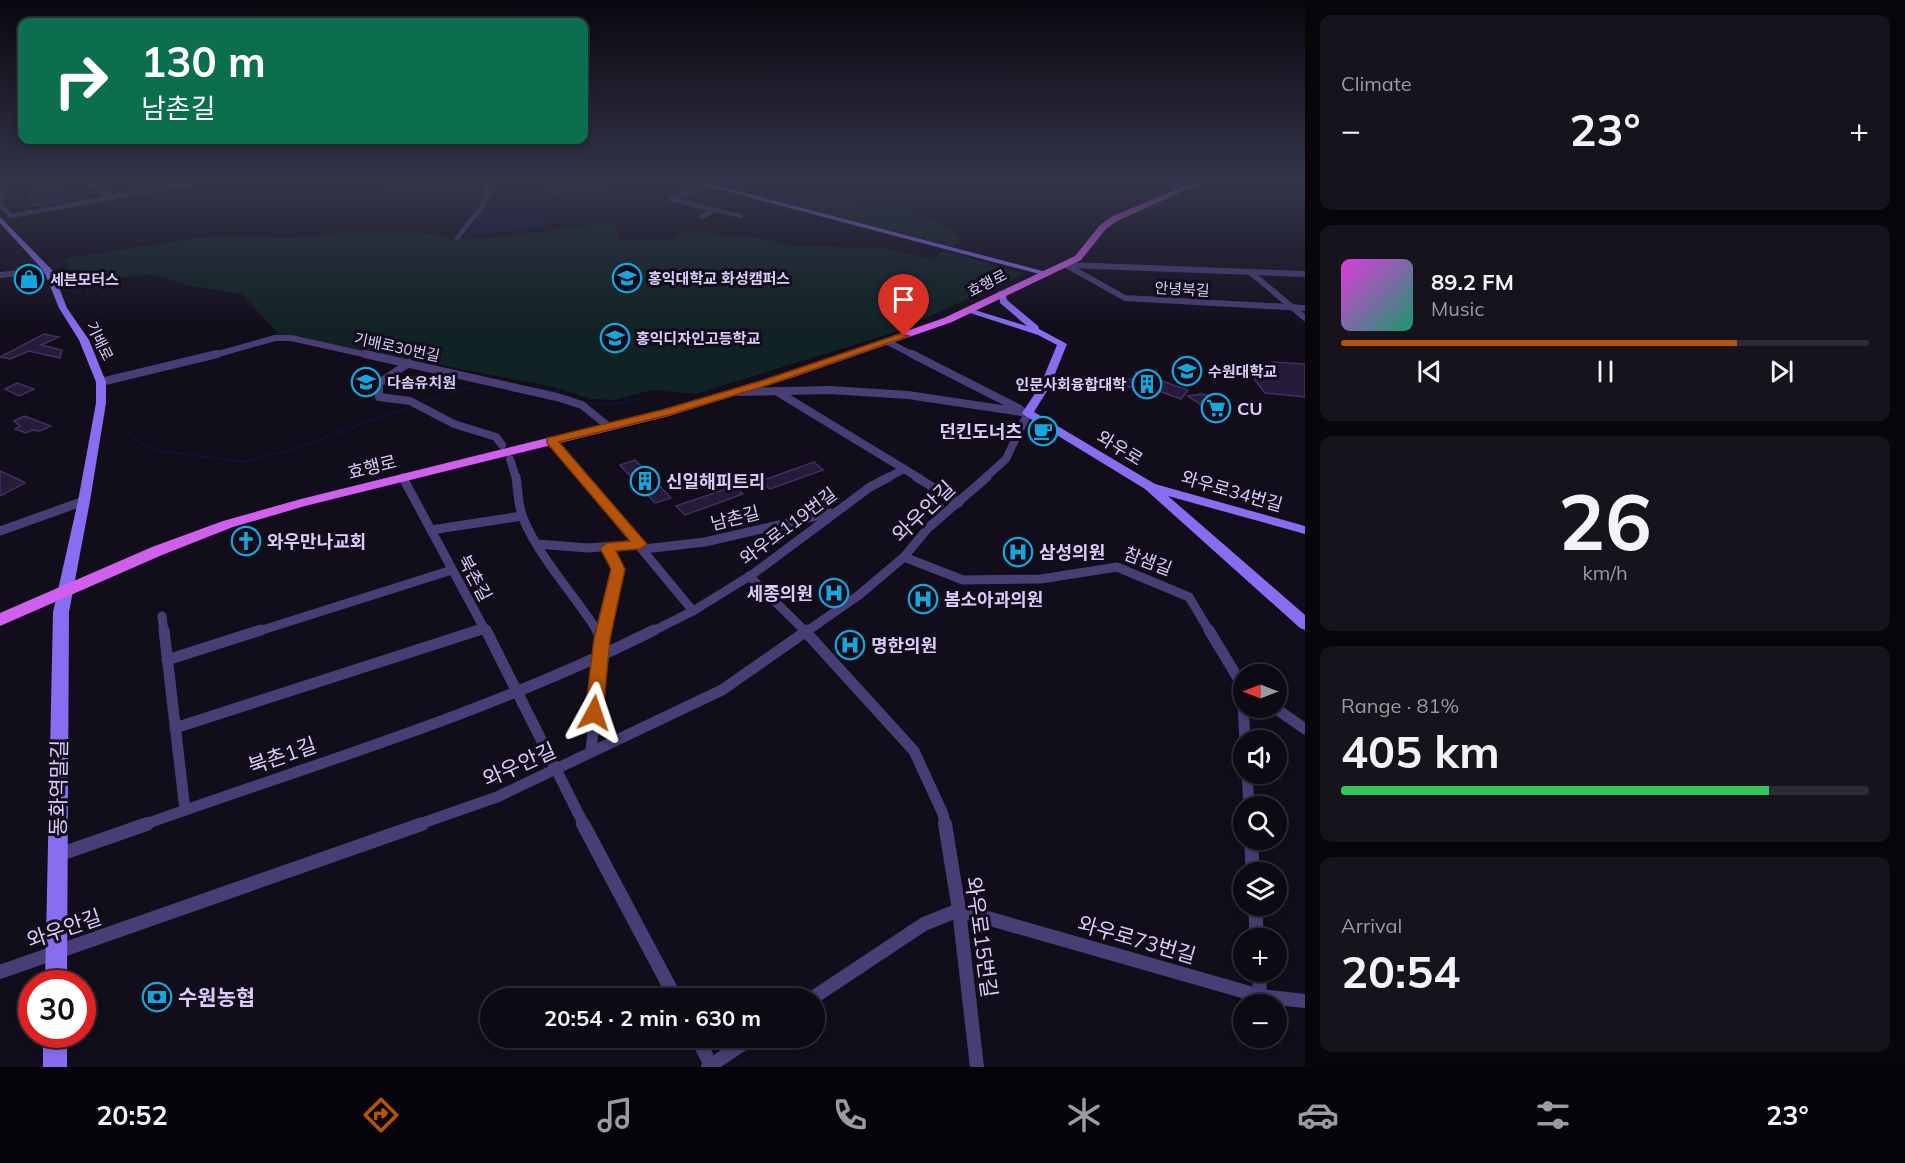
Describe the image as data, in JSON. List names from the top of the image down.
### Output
{
  "streets": {
    "main road": ["효행로"],
    "street": [
      "안녕북길",
      "기배로",
      "기배로30번길",
      "와우로",
      "와우로34번길",
      "와우안길",
      "남촌길",
      "와우로119번길",
      "참샘길",
      "북촌길",
      "북촌1길",
      "동화역말길",
      "와우로15번길",
      "와우로73번길"
    ]
  },
  "crossings": [
    ["효행로", "안녕북길"],
    ["효행로", "기배로"],
    ["효행로", "기배로30번길"],
    ["효행로", "와우로"],
    ["효행로", "와우안길"],
    ["효행로", "북촌길"],
    ["효행로", "동화역말길"],
    ["기배로", "기배로30번길"],
    ["기배로", "동화역말길"],
    ["와우로", "와우로34번길"],
    ["와우로", "와우안길"],
    ["와우안길", "참샘길"],
    ["와우안길", "북촌길"],
    ["와우안길", "동화역말길"],
    ["와우안길", "와우로15번길"],
    ["남촌길", "와우로119번길"],
    ["와우로119번길", "북촌길"],
    ["와우로119번길", "북촌1길"],
    ["와우로119번길", "와우로15번길"],
    ["북촌길", "북촌1길"],
    ["북촌1길", "동화역말길"],
    ["와우로15번길", "와우로73번길"]
  ],
  "places": {
    "school or university": [
      "홍익대학교 화성캠퍼스",
      "홍익디자인고등학교",
      "수원대학교",
      "다솜유치원"
    ],
    "shop": ["세븐모터스"],
    "building": ["인문사회융합대학", "신일해피트리"],
    "supermarket": ["CU"],
    "cafe": ["던킨도너츠"],
    "church": ["와우만나교회"],
    "hospital": [
      "삼성의원",
      "세종의원",
      "봄소아과의원",
      "명한의원"
    ],
    "bank": ["수원농협"]
  },
  "north": "left",
  "page": {
    "tile": [
      "Climate",
      ["26", "km/h"],
      ["Range · 81%", "405 km"],
      ["Arrival", "20:54"]
    ],
    "turn": ["130 m", "남촌길"],
    "heat": ["−", "23°", "+"],
    "song": ["89.2 FM", "Music"],
    "map_buttons": ["+", "−"],
    "limit": "30",
    "trip": "20:54 · 2 min · 630 m",
    "tabs": ["20:52", "23°"]
  }
}
